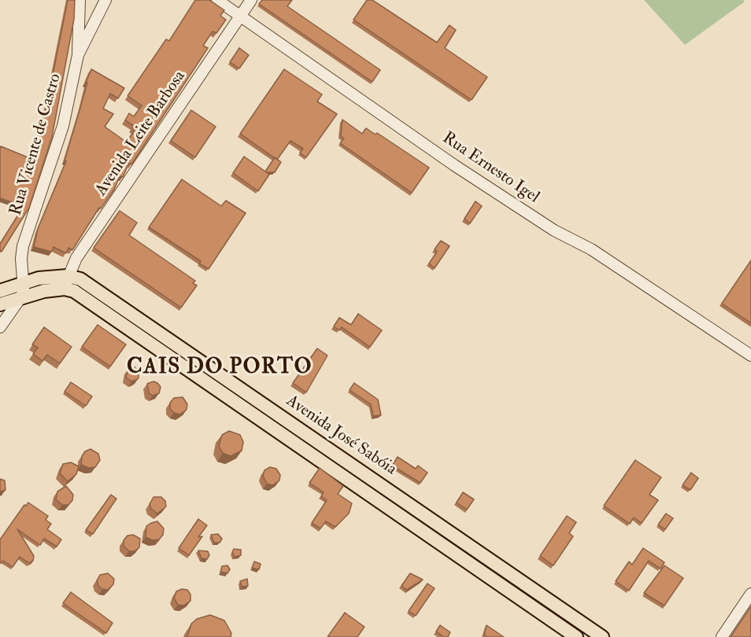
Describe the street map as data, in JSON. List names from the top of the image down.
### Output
{
  "streets": {
    "main road": ["Avenida José Sabóia"],
    "street": ["Avenida Leite Barbosa", "Rua Vicente de Castro", "Rua Ernesto Igel"]
  },
  "crossings": [
    ["Avenida Leite Barbosa", "Rua Ernesto Igel"],
    ["Avenida Leite Barbosa", "Avenida José Sabóia"],
    ["Rua Vicente de Castro", "Avenida José Sabóia"]
  ],
  "districts": ["CAIS DO PORTO"]
}
